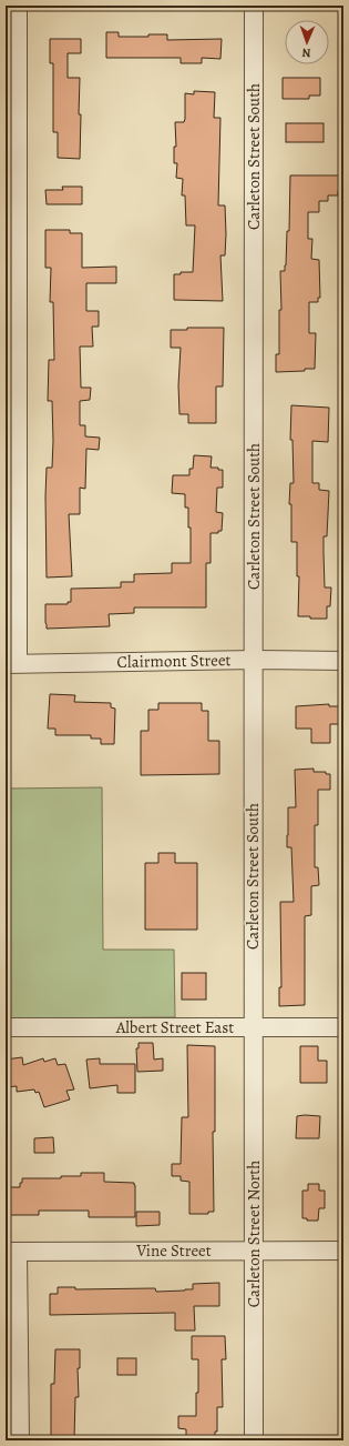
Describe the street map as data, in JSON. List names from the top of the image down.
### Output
{
  "streets": {
    "street": [
      "Carleton Street South",
      "Clairmont Street",
      "Albert Street East",
      "Carleton Street North",
      "Vine Street"
    ]
  },
  "crossings": [
    ["Carleton Street South", "Clairmont Street"],
    ["Carleton Street South", "Albert Street East"],
    ["Carleton Street South", "Carleton Street North"],
    ["Albert Street East", "Carleton Street North"],
    ["Carleton Street North", "Vine Street"]
  ],
  "north": "bottom"
}
